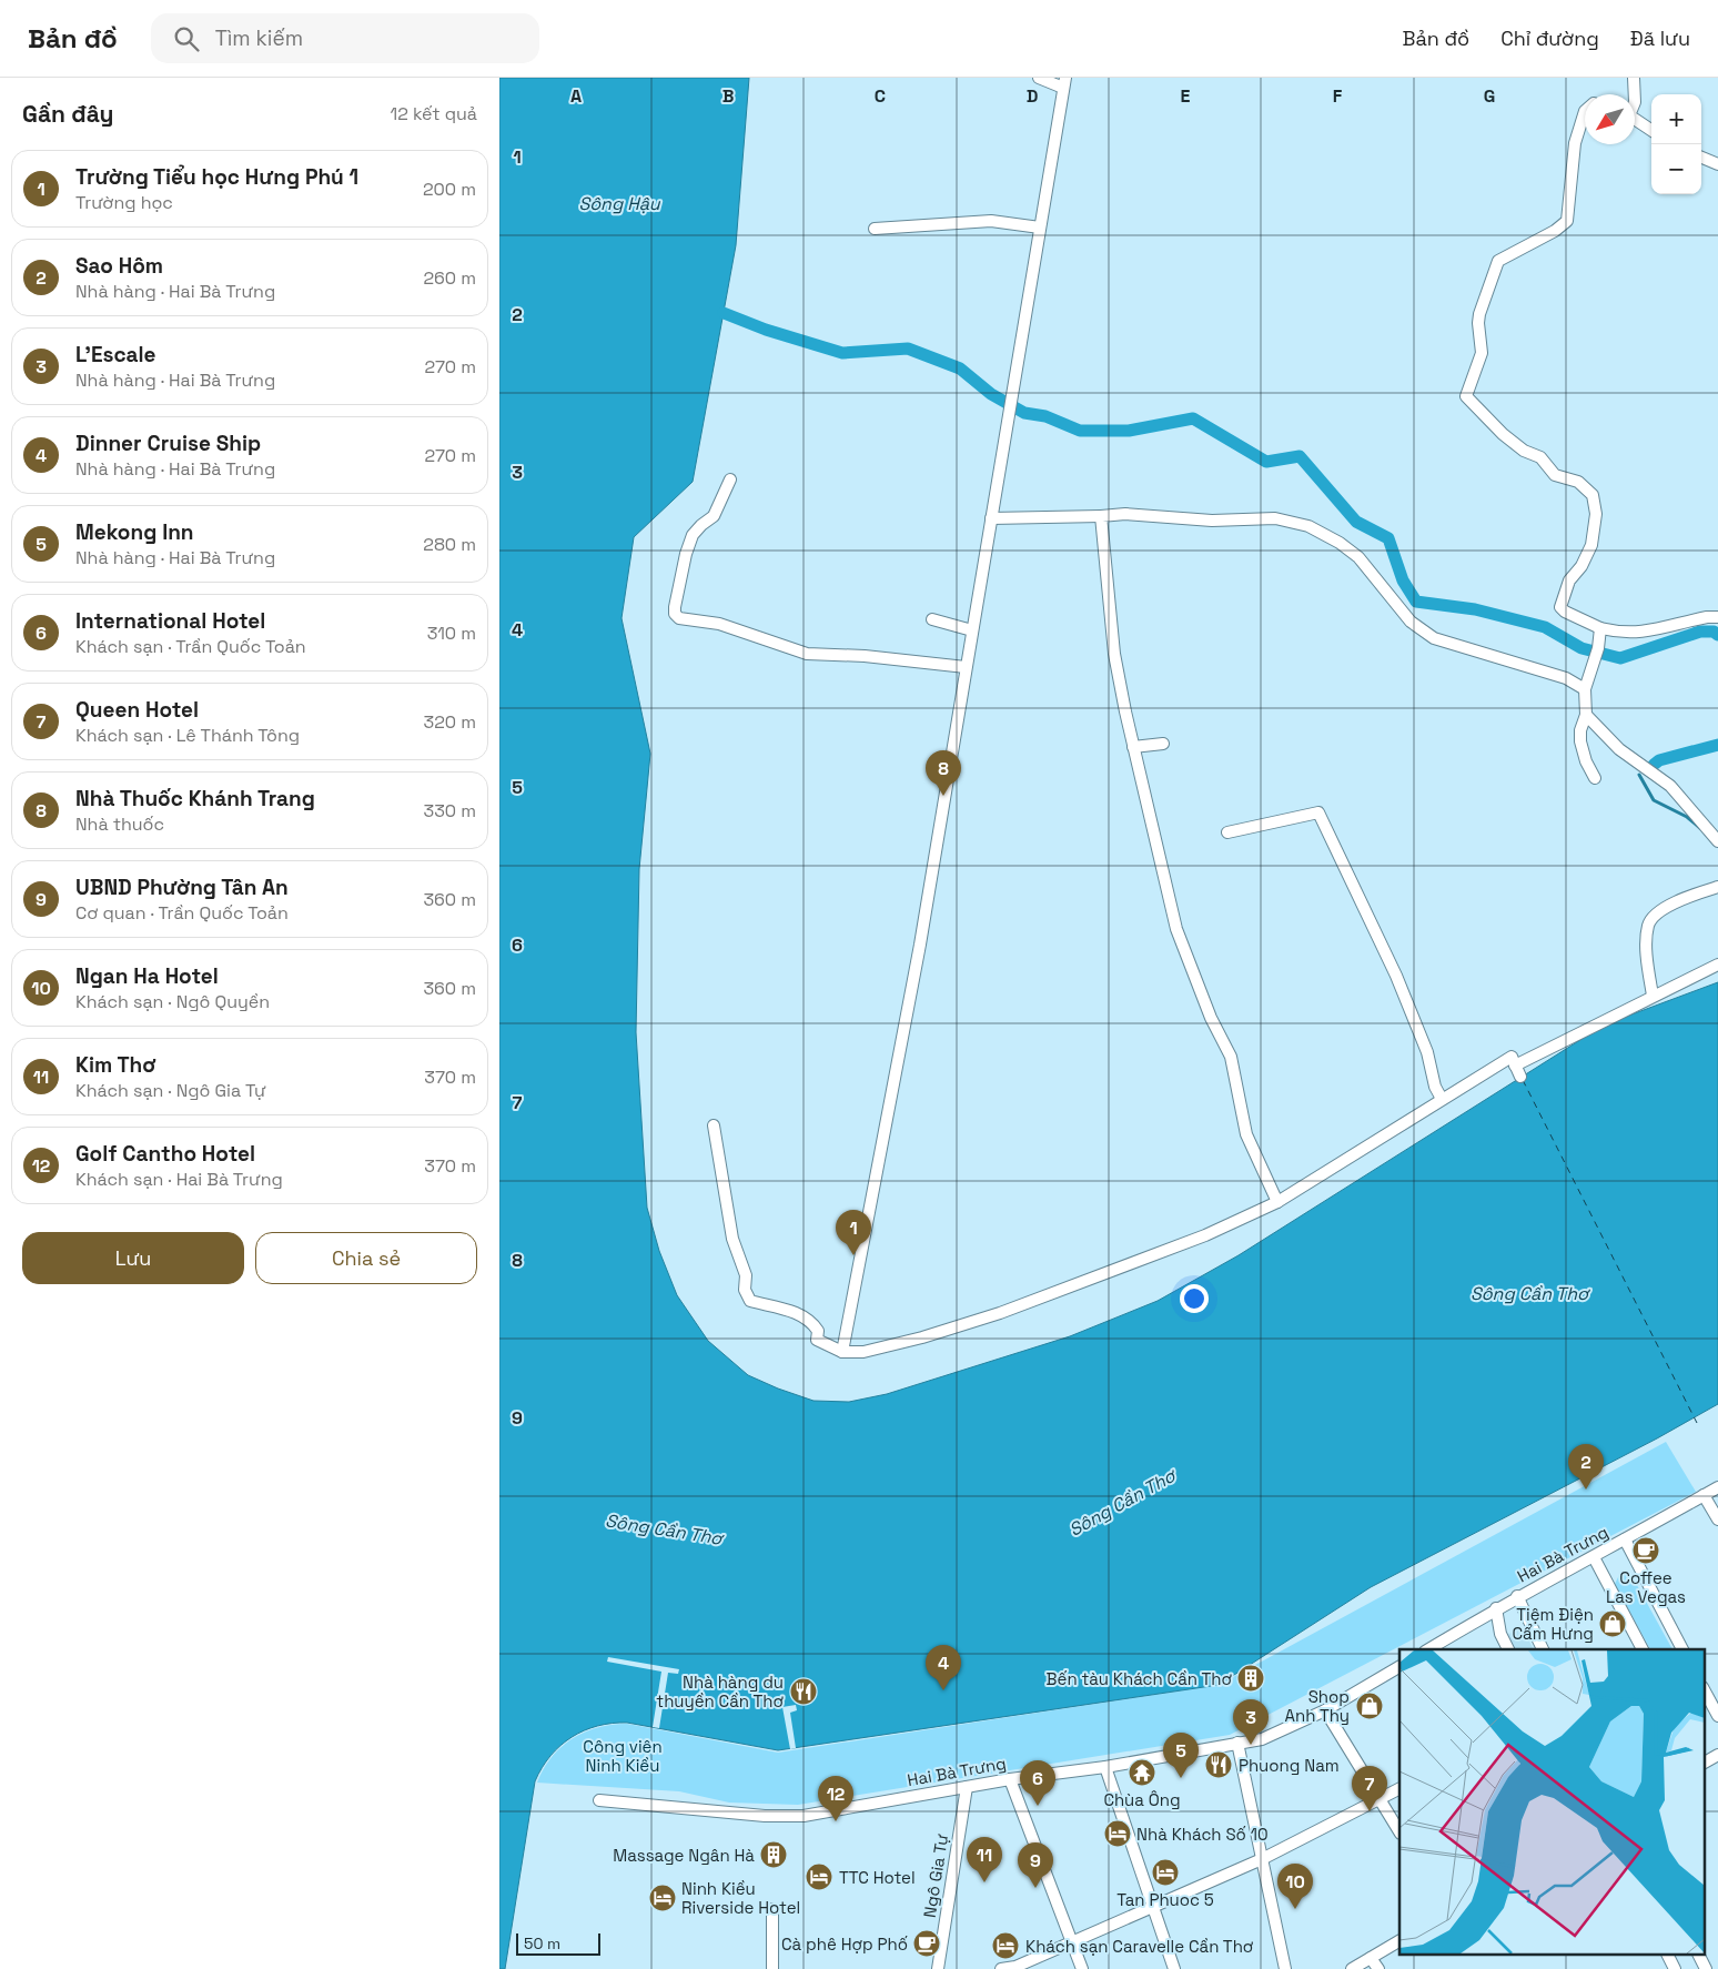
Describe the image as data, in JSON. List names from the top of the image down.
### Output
{
  "streets": {
    "street": ["Hai Bà Trưng", "Ngô Gia Tự"]
  },
  "crossings": [
    ["Hai Bà Trưng", "Ngô Gia Tự"]
  ],
  "water": ["Sông Hậu", "Sông Cần Thơ"],
  "parks": ["Công viên Ninh Kiều"],
  "places": {
    "cafe": ["Coffee Las Vegas", "Cà phê Hợp Phố"],
    "shop": ["Tiệm Điện Cẩm Hưng", "Shop Anh Thy"],
    "building": ["Bến tàu Khách Cần Thơ", "Massage Ngân Hà"],
    "restaurant": ["Nhà hàng du thuyền Cần Thơ", "Phuong Nam"],
    "temple": ["Chùa Ông"],
    "hotel": [
      "Nhà Khách Số 10",
      "Tan Phuoc 5",
      "TTC Hotel",
      "Ninh Kiều Riverside Hotel",
      "Khách sạn Caravelle Cần Thơ"
    ]
  },
  "scale_bar": "50 m",
  "north": "bottom left",
  "page": {
    "header": "Bản đồ",
    "search": "Tìm kiếm",
    "nav": ["Bản đồ", "Chỉ đường", "Đã lưu"],
    "heading": ["Gần đây", "12 kết quả"],
    "map_buttons": ["+", "−"],
    "list": [
      {
        "mark": "1",
        "name": "Trường Tiểu học Hưng Phú 1",
        "note": "Trường học",
        "value": "200 m"
      },
      {
        "mark": "2",
        "name": "Sao Hôm",
        "note": "Nhà hàng · Hai Bà Trưng",
        "value": "260 m"
      },
      {
        "mark": "3",
        "name": "L'Escale",
        "note": "Nhà hàng · Hai Bà Trưng",
        "value": "270 m"
      },
      {
        "mark": "4",
        "name": "Dinner Cruise Ship",
        "note": "Nhà hàng · Hai Bà Trưng",
        "value": "270 m"
      },
      {
        "mark": "5",
        "name": "Mekong Inn",
        "note": "Nhà hàng · Hai Bà Trưng",
        "value": "280 m"
      },
      {
        "mark": "6",
        "name": "International Hotel",
        "note": "Khách sạn · Trần Quốc Toản",
        "value": "310 m"
      },
      {
        "mark": "7",
        "name": "Queen Hotel",
        "note": "Khách sạn · Lê Thánh Tông",
        "value": "320 m"
      },
      {
        "mark": "8",
        "name": "Nhà Thuốc Khánh Trang",
        "note": "Nhà thuốc",
        "value": "330 m"
      },
      {
        "mark": "9",
        "name": "UBND Phường Tân An",
        "note": "Cơ quan · Trần Quốc Toản",
        "value": "360 m"
      },
      {
        "mark": "10",
        "name": "Ngan Ha Hotel",
        "note": "Khách sạn · Ngô Quyền",
        "value": "360 m"
      },
      {
        "mark": "11",
        "name": "Kim Thơ",
        "note": "Khách sạn · Ngô Gia Tự",
        "value": "370 m"
      },
      {
        "mark": "12",
        "name": "Golf Cantho Hotel",
        "note": "Khách sạn · Hai Bà Trưng",
        "value": "370 m"
      }
    ],
    "pins": [
      "8",
      "1",
      "2",
      "4",
      "3",
      "5",
      "6",
      "7",
      "12",
      "11",
      "9",
      "10"
    ],
    "buttons": ["Lưu", "Chia sẻ"],
    "scale": "50 m"
  },
  "grid": {
    "columns": [
      "A",
      "B",
      "C",
      "D",
      "E",
      "F",
      "G"
    ],
    "rows": [
      "1",
      "2",
      "3",
      "4",
      "5",
      "6",
      "7",
      "8",
      "9"
    ]
  }
}
